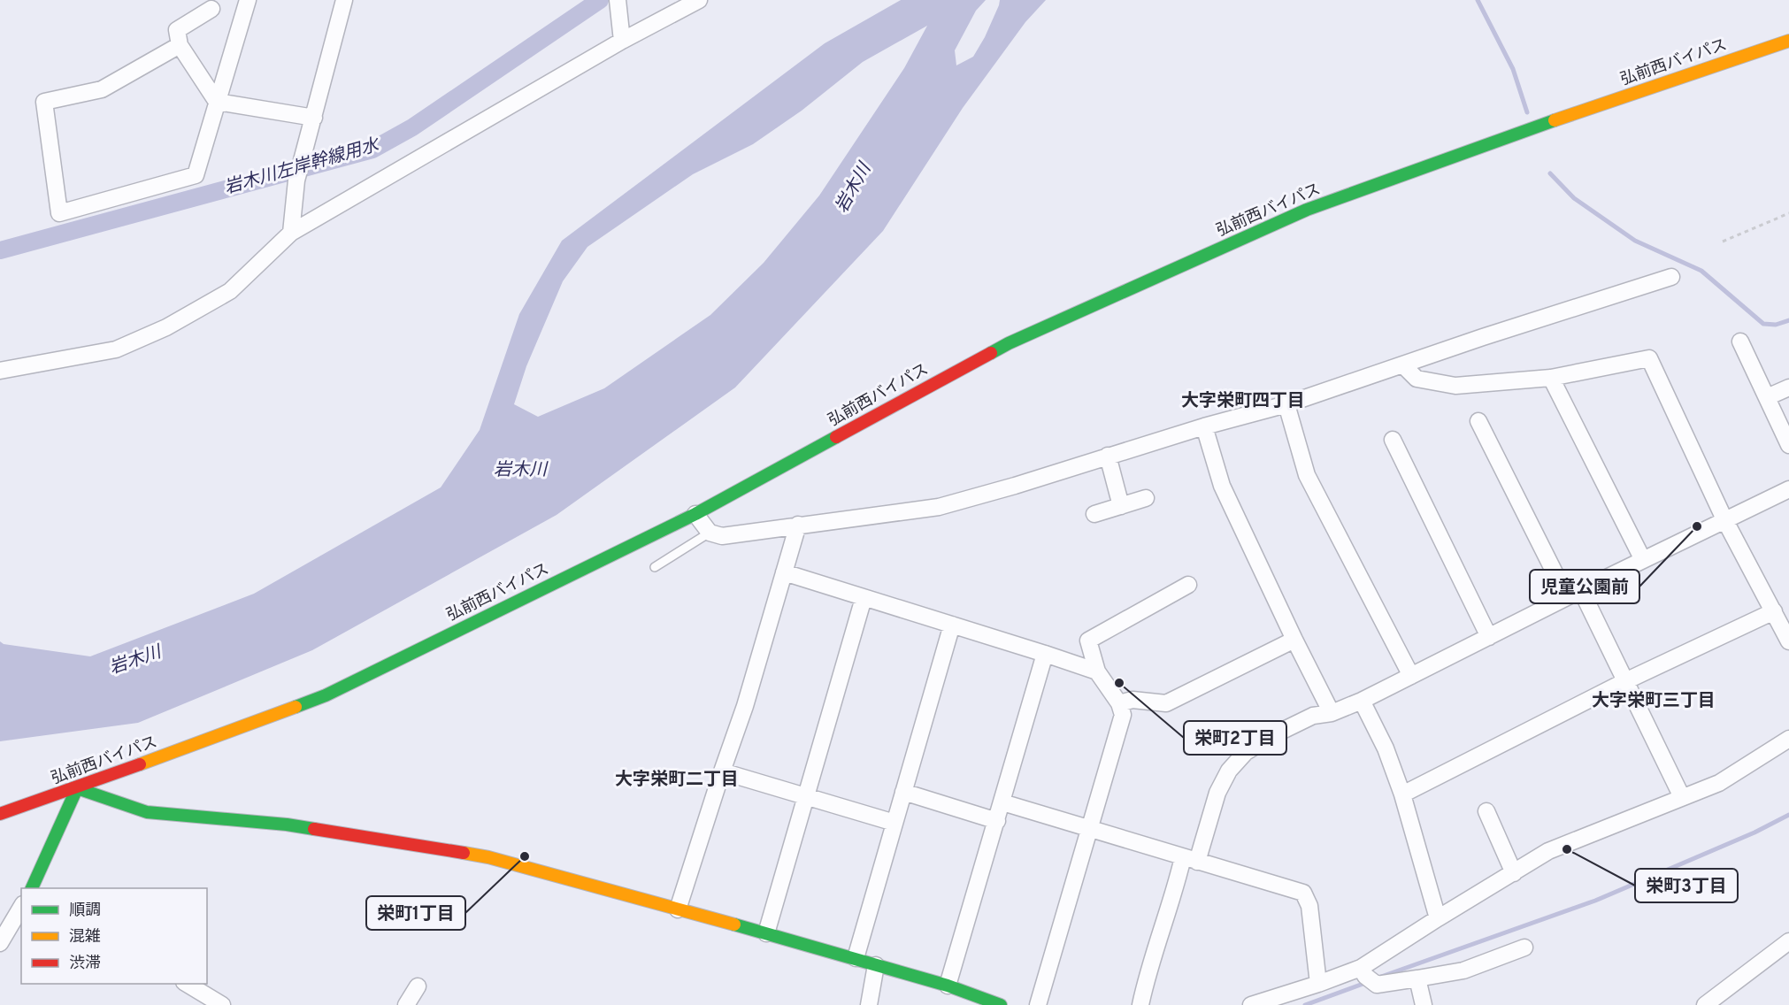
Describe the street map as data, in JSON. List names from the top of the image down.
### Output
{
  "streets": {
    "street": ["弘前西バイパス"]
  },
  "districts": ["大字栄町四丁目", "大字栄町三丁目", "大字栄町二丁目"],
  "water": ["岩木川左岸幹線用水", "岩木川"],
  "places": [
    "児童公園前",
    "栄町2丁目",
    "栄町3丁目",
    "栄町1丁目"
  ],
  "legend": ["順調", "混雑", "渋滞"]
}
